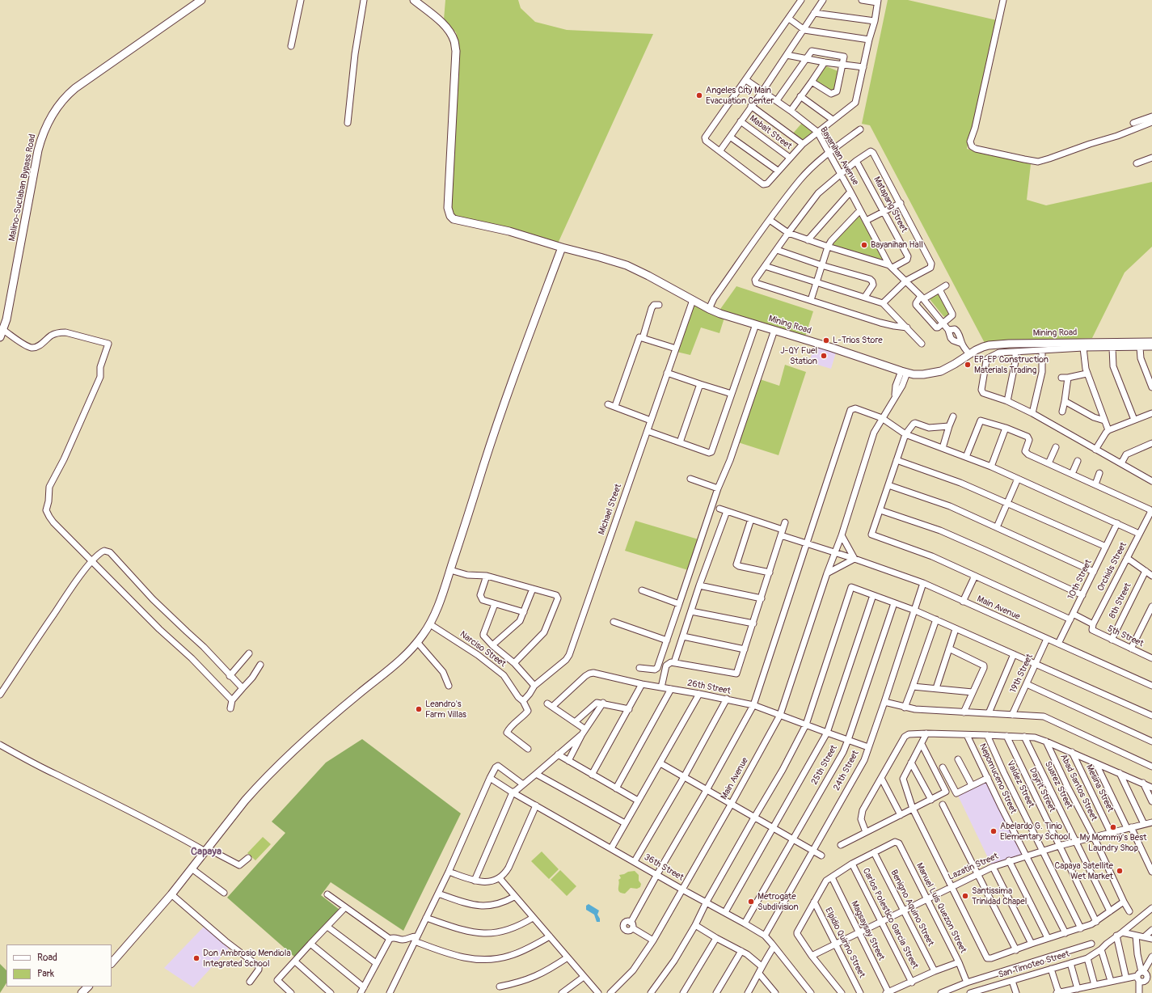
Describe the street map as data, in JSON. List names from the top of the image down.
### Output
{
  "streets": {
    "street": [
      "Mabait Street",
      "Bayanihan Avenue",
      "Malino-Suclaban Bypass Road",
      "Matapang Street",
      "Mining Road",
      "Michael Street",
      "Orchids Street",
      "10th Street",
      "8th Street",
      "Main Avenue",
      "5th Street",
      "Narciso Street",
      "19th Street",
      "26th Street",
      "25th Street",
      "24th Street",
      "Nepomuceno Street",
      "Valdez Street",
      "Suarez Street",
      "Abad Santos Street",
      "Mesina Street",
      "Dayrit Street",
      "Lazatin Street",
      "36th Street",
      "Benigno Aquino Street",
      "Manuel Luis Quezon Street",
      "Carlos Polestico Garcia Street",
      "Magsaysay Street",
      "Elpidio Quirino Street",
      "San Timoteo Street"
    ]
  },
  "crossings": [
    ["Bayanihan Avenue", "Matapang Street"],
    ["Mining Road", "Michael Street"],
    ["Mining Road", "Main Avenue"],
    ["Michael Street", "Narciso Street"],
    ["Orchids Street", "5th Street"],
    ["10th Street", "Main Avenue"],
    ["10th Street", "5th Street"],
    ["8th Street", "5th Street"],
    ["Main Avenue", "19th Street"],
    ["Main Avenue", "26th Street"],
    ["Main Avenue", "24th Street"],
    ["Main Avenue", "36th Street"],
    ["26th Street", "25th Street"],
    ["26th Street", "24th Street"],
    ["25th Street", "36th Street"],
    ["24th Street", "36th Street"],
    ["Nepomuceno Street", "Lazatin Street"],
    ["Valdez Street", "Lazatin Street"],
    ["Suarez Street", "Lazatin Street"],
    ["Abad Santos Street", "Lazatin Street"],
    ["Mesina Street", "Lazatin Street"],
    ["Dayrit Street", "Lazatin Street"],
    ["Lazatin Street", "Benigno Aquino Street"],
    ["Lazatin Street", "Manuel Luis Quezon Street"],
    ["Lazatin Street", "Carlos Polestico Garcia Street"],
    ["Lazatin Street", "Magsaysay Street"],
    ["Lazatin Street", "Elpidio Quirino Street"],
    ["Benigno Aquino Street", "Manuel Luis Quezon Street"]
  ],
  "districts": ["Capaya"],
  "places": [
    "Angeles City Main Evacuation Center",
    "Bayanihan Hall",
    "L-Trios Store",
    "J-QY Fuel Station",
    "EP-EP Construction Materials Trading",
    "Leandro's Farm Villas",
    "My Mommy's Best Laundry Shop",
    "Abelardo G. Tinio Elementary School",
    "Capaya Satellite Wet Market",
    "Santissima Trinidad Chapel",
    "Metrogate Subdivision",
    "Don Ambrosio Mendiola Integrated School"
  ],
  "legend": ["Road", "Park"]
}
